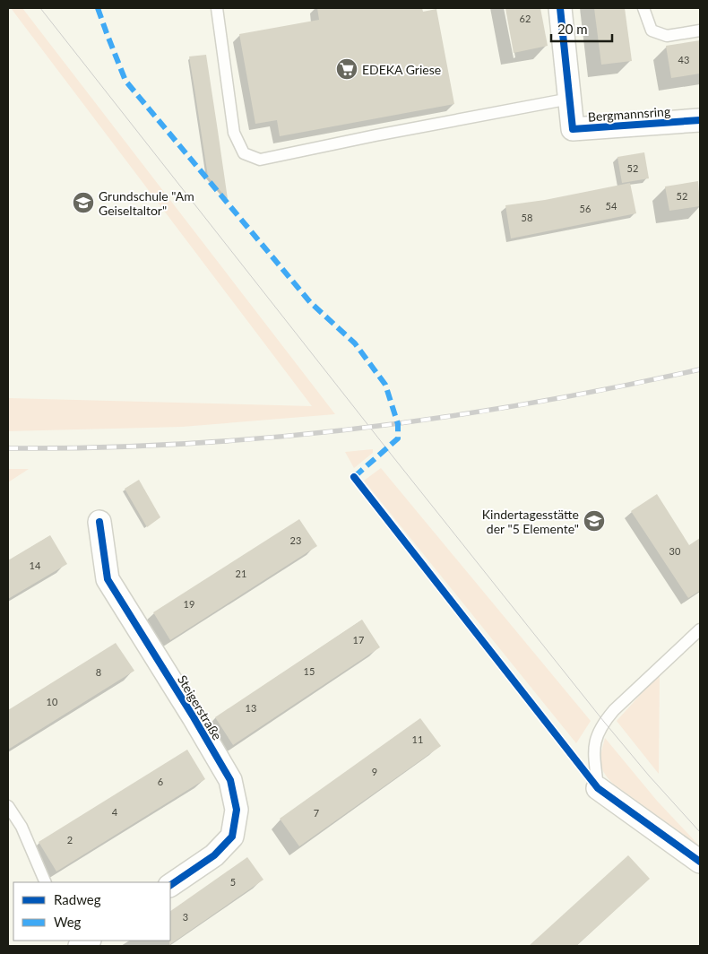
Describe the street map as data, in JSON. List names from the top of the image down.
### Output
{
  "streets": {
    "street": ["Bergmannsring", "Steigerstraße"]
  },
  "places": {
    "supermarket": ["EDEKA Griese"],
    "school or university": ["Grundschule \"Am Geiseltaltor\"", "Kindertagesstätte der \"5 Elemente\""]
  },
  "house_numbers": [
    "62",
    "43",
    "52",
    "52",
    "54",
    "56",
    "58",
    "23",
    "30",
    "14",
    "21",
    "19",
    "17",
    "15",
    "8",
    "10",
    "13",
    "11",
    "9",
    "6",
    "4",
    "7",
    "2",
    "5",
    "3"
  ],
  "legend": ["Radweg", "Weg"],
  "scale_bar": "20 m"
}
